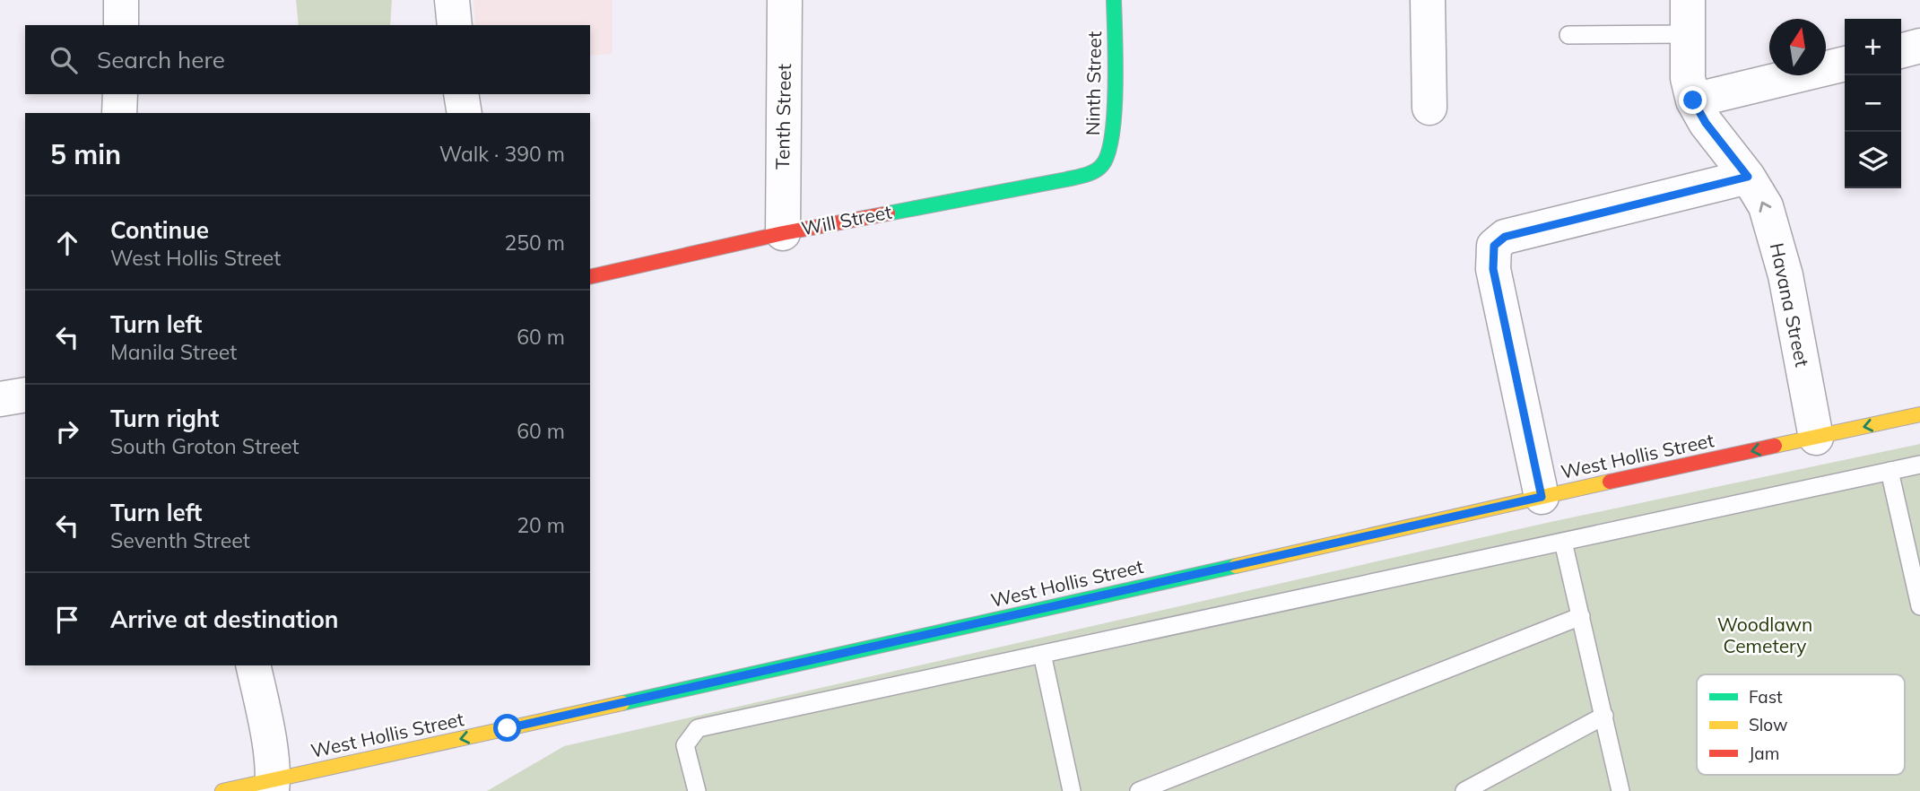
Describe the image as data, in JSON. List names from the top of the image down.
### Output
{
  "streets": {
    "main road": ["Ninth Street", "Will Street", "West Hollis Street"],
    "street": ["Tenth Street", "Havana Street"]
  },
  "crossings": [
    ["Ninth Street", "Will Street"],
    ["Tenth Street", "Will Street"],
    ["Havana Street", "West Hollis Street"]
  ],
  "one_way": ["Havana Street", "West Hollis Street"],
  "parks": ["Woodlawn Cemetery"],
  "legend": ["Fast", "Slow", "Jam"],
  "north": "top",
  "page": {
    "map_buttons": ["+", "−"],
    "search": "Search here",
    "heading": ["5 min", "Walk · 390 m"],
    "list": [
      ["Continue", "West Hollis Street", "250 m"],
      ["Turn left", "Manila Street", "60 m"],
      ["Turn right", "South Groton Street", "60 m"],
      ["Turn left", "Seventh Street", "20 m"],
      "Arrive at destination"
    ]
  }
}
